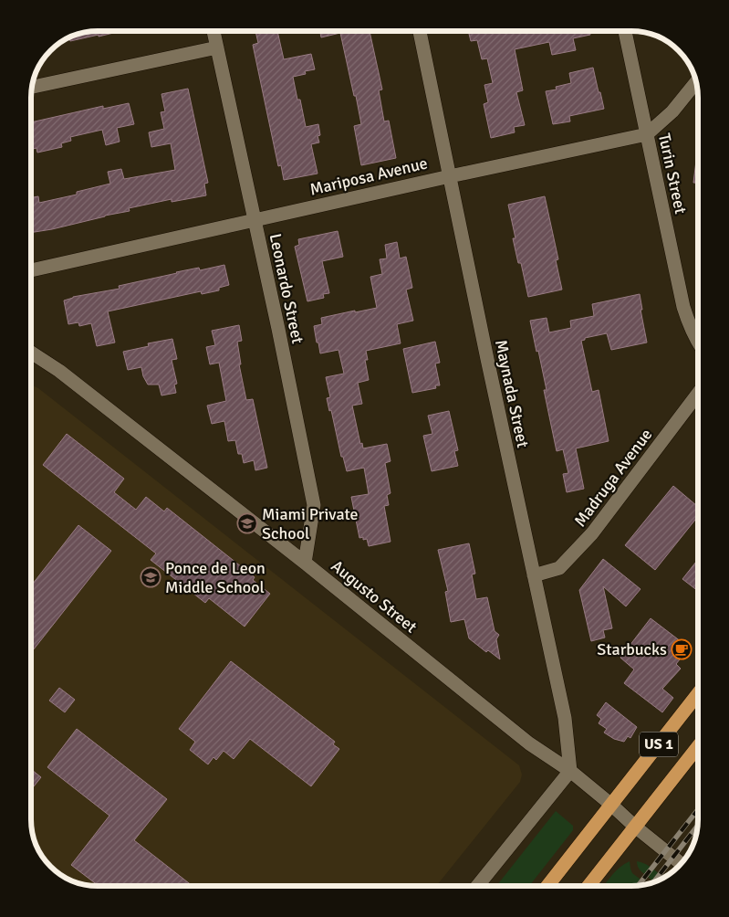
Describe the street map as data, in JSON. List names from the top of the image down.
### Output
{
  "streets": {
    "highway": ["US 1"],
    "street": [
      "Turin Street",
      "Mariposa Avenue",
      "Leonardo Street",
      "Maynada Street",
      "Madruga Avenue",
      "Augusto Street"
    ]
  },
  "crossings": [
    ["Turin Street", "Mariposa Avenue"],
    ["Mariposa Avenue", "Leonardo Street"],
    ["Mariposa Avenue", "Maynada Street"],
    ["Leonardo Street", "Augusto Street"],
    ["Maynada Street", "Madruga Avenue"],
    ["Maynada Street", "Augusto Street"],
    ["Augusto Street", "US 1"]
  ],
  "places": {
    "school or university": ["Miami Private School", "Ponce de Leon Middle School"],
    "cafe": ["Starbucks"]
  }
}
